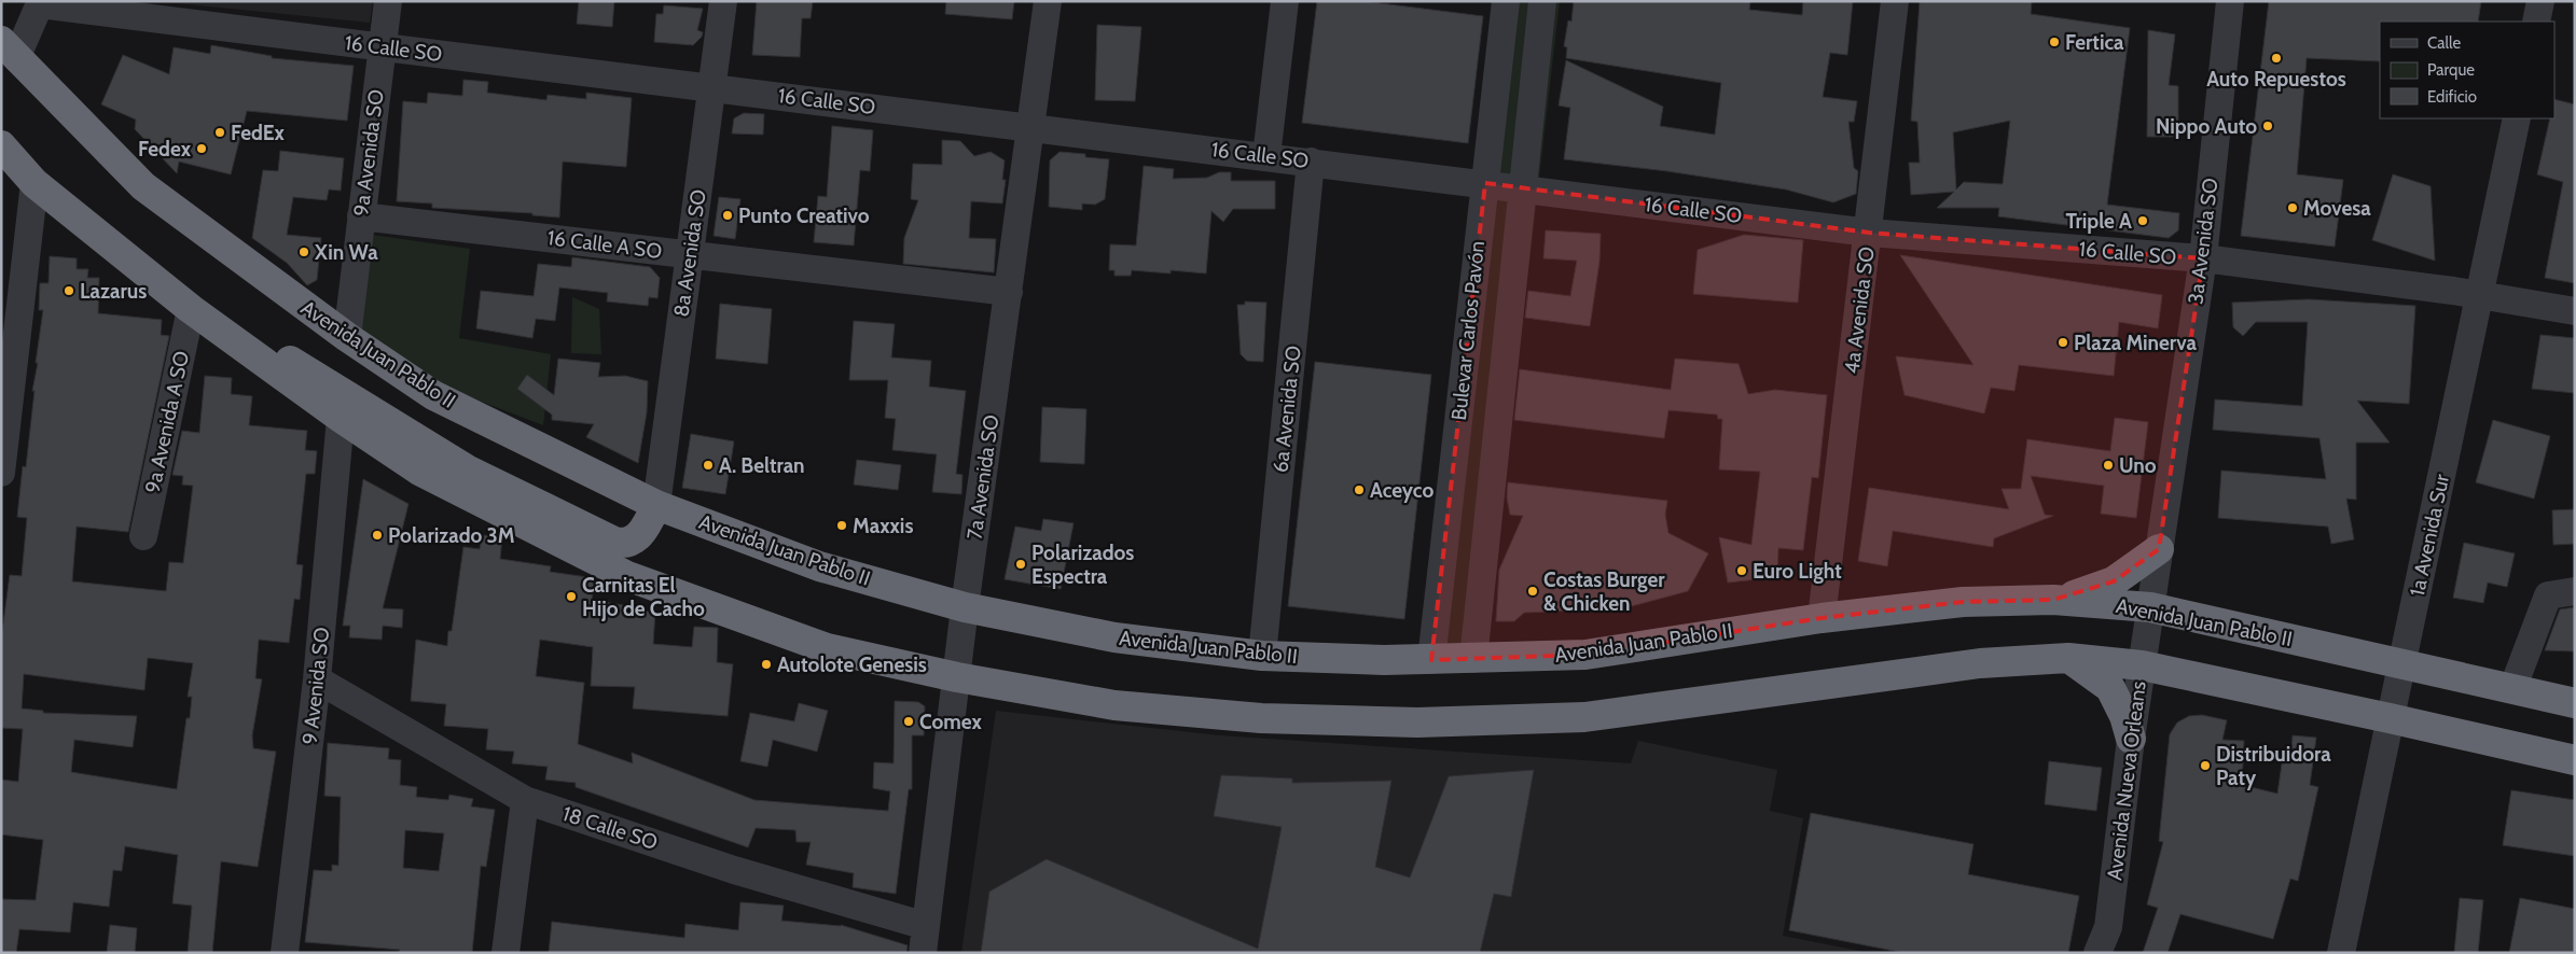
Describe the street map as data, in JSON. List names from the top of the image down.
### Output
{
  "streets": {
    "highway": ["Avenida Juan Pablo II"],
    "street": [
      "16 Calle SO",
      "9a Avenida SO",
      "3a Avenida SO",
      "16 Calle A SO",
      "8a Avenida SO",
      "4a Avenida SO",
      "Bulevar Carlos Pavón",
      "6a Avenida SO",
      "9a Avenida A SO",
      "7a Avenida SO",
      "1a Avenida Sur",
      "9 Avenida SO",
      "Avenida Nueva Orleans",
      "18 Calle SO"
    ]
  },
  "crossings": [
    ["16 Calle SO", "9a Avenida SO"],
    ["16 Calle SO", "3a Avenida SO"],
    ["16 Calle SO", "8a Avenida SO"],
    ["16 Calle SO", "4a Avenida SO"],
    ["16 Calle SO", "Bulevar Carlos Pavón"],
    ["16 Calle SO", "6a Avenida SO"],
    ["16 Calle SO", "7a Avenida SO"],
    ["16 Calle SO", "1a Avenida Sur"],
    ["9a Avenida SO", "16 Calle A SO"],
    ["9a Avenida SO", "Avenida Juan Pablo II"],
    ["3a Avenida SO", "Avenida Juan Pablo II"],
    ["3a Avenida SO", "Avenida Nueva Orleans"],
    ["16 Calle A SO", "8a Avenida SO"],
    ["16 Calle A SO", "7a Avenida SO"],
    ["8a Avenida SO", "Avenida Juan Pablo II"],
    ["4a Avenida SO", "Avenida Juan Pablo II"],
    ["Bulevar Carlos Pavón", "Avenida Juan Pablo II"],
    ["Avenida Juan Pablo II", "6a Avenida SO"],
    ["Avenida Juan Pablo II", "7a Avenida SO"],
    ["Avenida Juan Pablo II", "1a Avenida Sur"],
    ["Avenida Juan Pablo II", "Avenida Nueva Orleans"],
    ["7a Avenida SO", "18 Calle SO"],
    ["9 Avenida SO", "18 Calle SO"]
  ],
  "places": [
    "Fertica",
    "Auto Repuestos",
    "Nippo Auto",
    "FedEx",
    "Fedex",
    "Movesa",
    "Punto Creativo",
    "Triple A",
    "Xin Wa",
    "Lazarus",
    "Plaza Minerva",
    "A. Beltran",
    "Uno",
    "Aceyco",
    "Maxxis",
    "Polarizado 3M",
    "Polarizados Espectra",
    "Euro Light",
    "Costas Burger & Chicken",
    "Carnitas El Hijo de Cacho",
    "Autolote Genesis",
    "Comex",
    "Distribuidora Paty"
  ],
  "legend": ["Calle", "Parque", "Edificio"]
}
